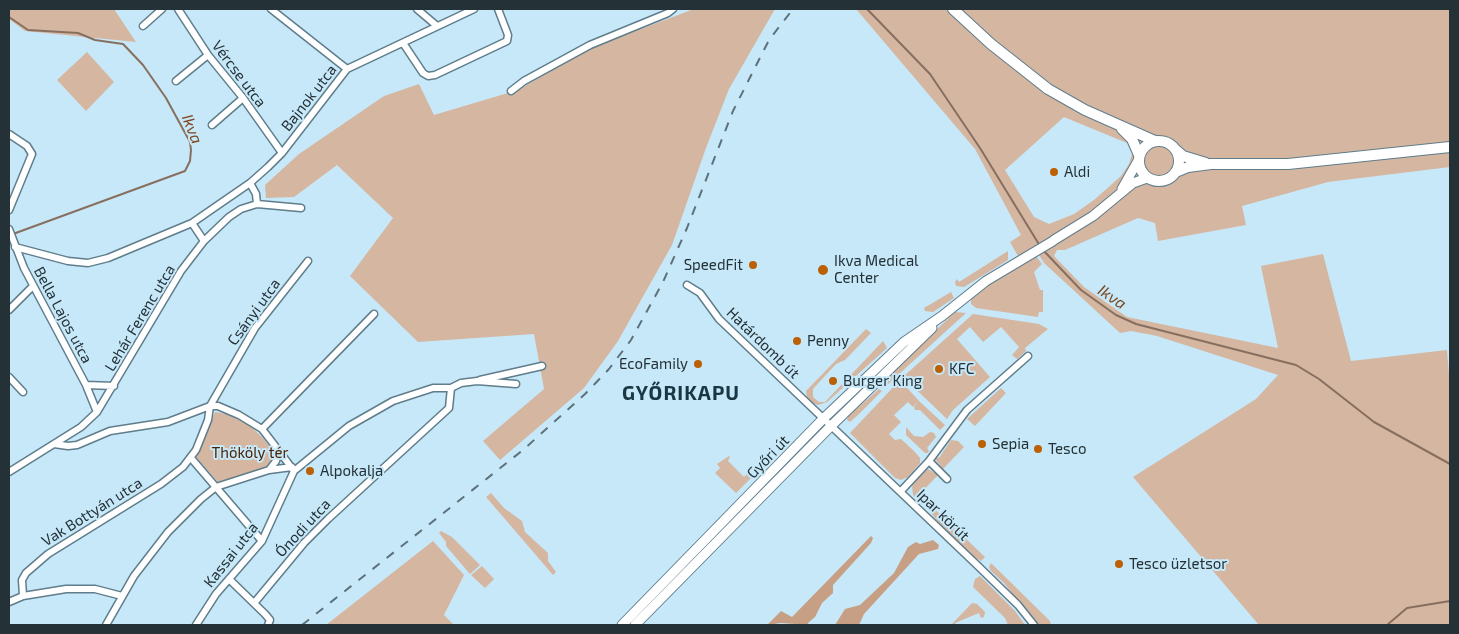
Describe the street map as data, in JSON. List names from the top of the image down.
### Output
{
  "streets": {
    "main road": ["Győri út"],
    "street": [
      "Vércse utca",
      "Bajnok utca",
      "Csányi utca",
      "Bella Lajos utca",
      "Lehár Ferenc utca",
      "Határdomb út",
      "Vak Bottyán utca",
      "Ipar körút",
      "Ónodi utca",
      "Kassai utca"
    ]
  },
  "crossings": [
    ["Vércse utca", "Bajnok utca"],
    ["Bella Lajos utca", "Lehár Ferenc utca"],
    ["Határdomb út", "Győri út"],
    ["Határdomb út", "Ipar körút"],
    ["Győri út", "Ipar körút"]
  ],
  "districts": ["GYŐRIKAPU"],
  "water": ["Ikva"],
  "parks": ["Thököly tér"],
  "places": [
    "Aldi",
    "SpeedFit",
    "Ikva Medical Center",
    "Penny",
    "EcoFamily",
    "KFC",
    "Burger King",
    "Sepia",
    "Tesco",
    "Alpokalja",
    "Tesco üzletsor"
  ]
}
